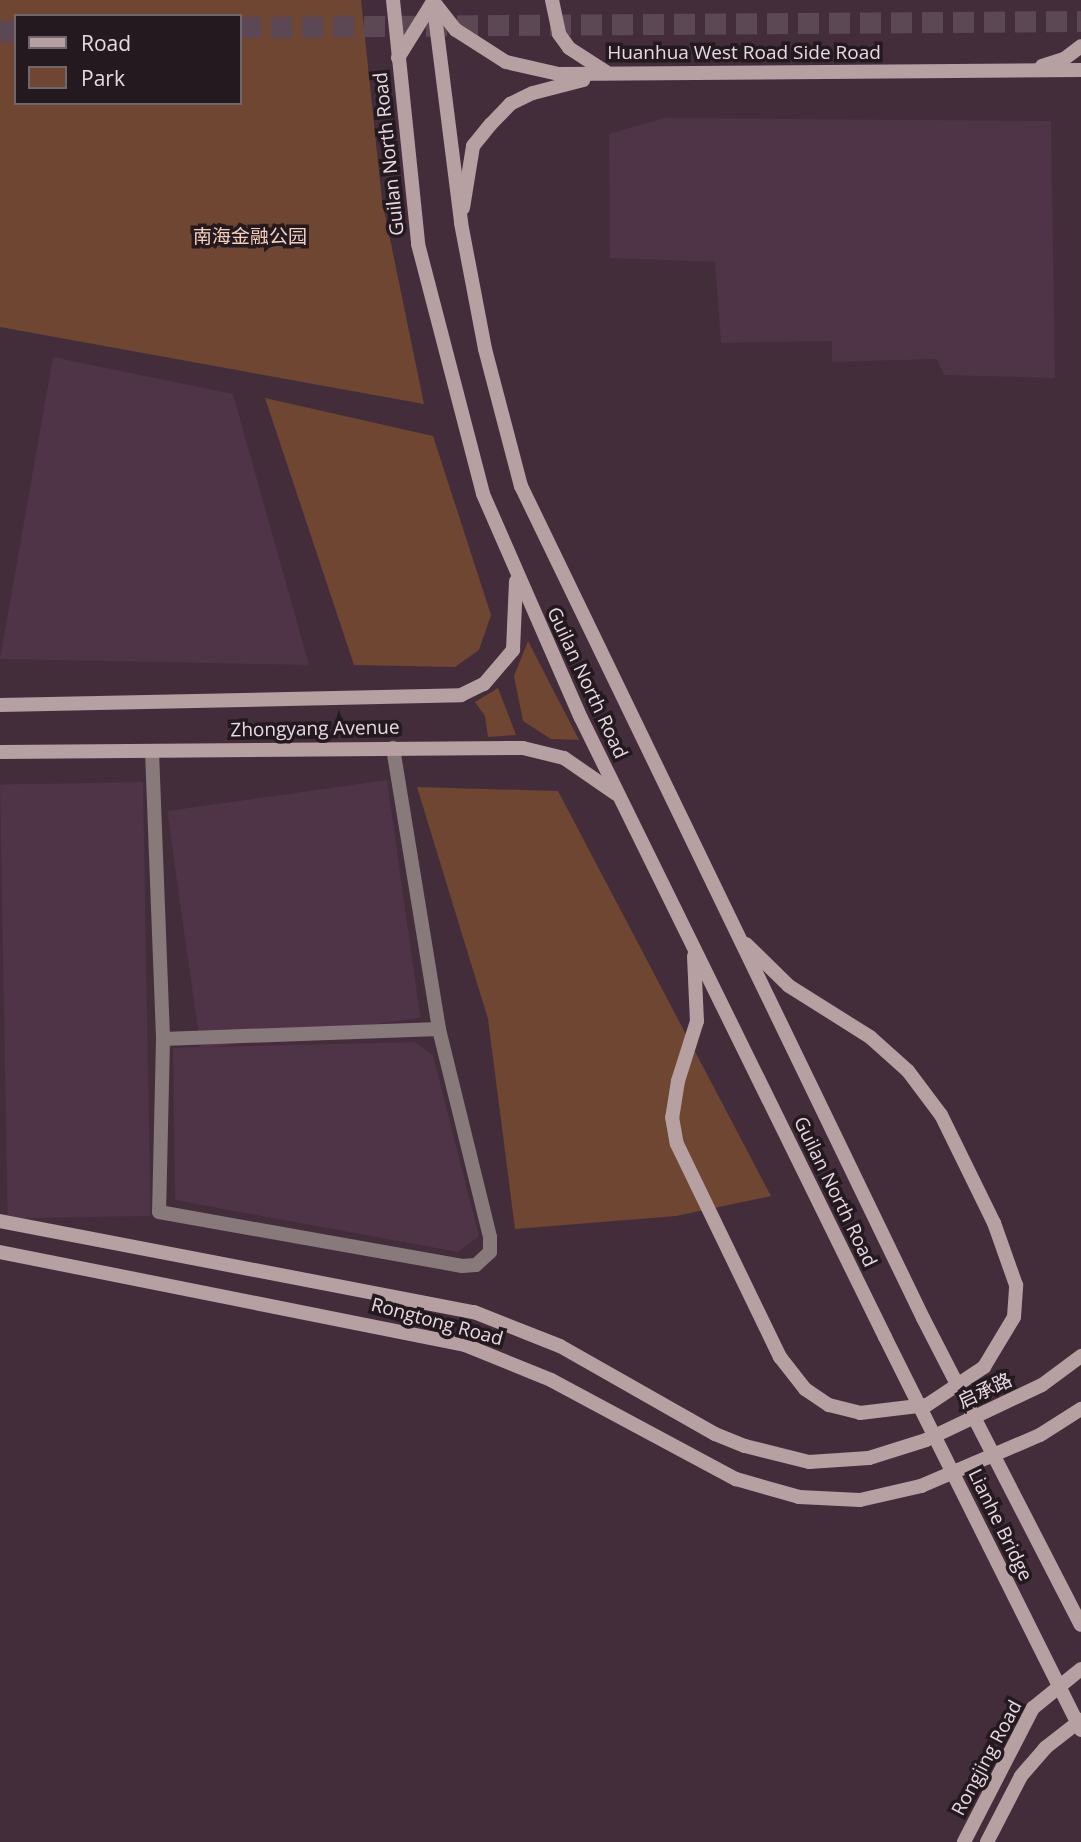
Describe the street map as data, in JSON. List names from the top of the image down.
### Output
{
  "streets": {
    "main road": [
      "Huanhua West Road Side Road",
      "Guilan North Road",
      "Zhongyang Avenue",
      "Rongtong Road",
      "启承路",
      "Lianhe Bridge",
      "Rongjing Road"
    ]
  },
  "crossings": [
    ["Huanhua West Road Side Road", "Guilan North Road"],
    ["Guilan North Road", "Zhongyang Avenue"],
    ["Guilan North Road", "Lianhe Bridge"],
    ["Rongtong Road", "启承路"]
  ],
  "parks": ["南海金融公园"],
  "legend": ["Road", "Park"]
}
